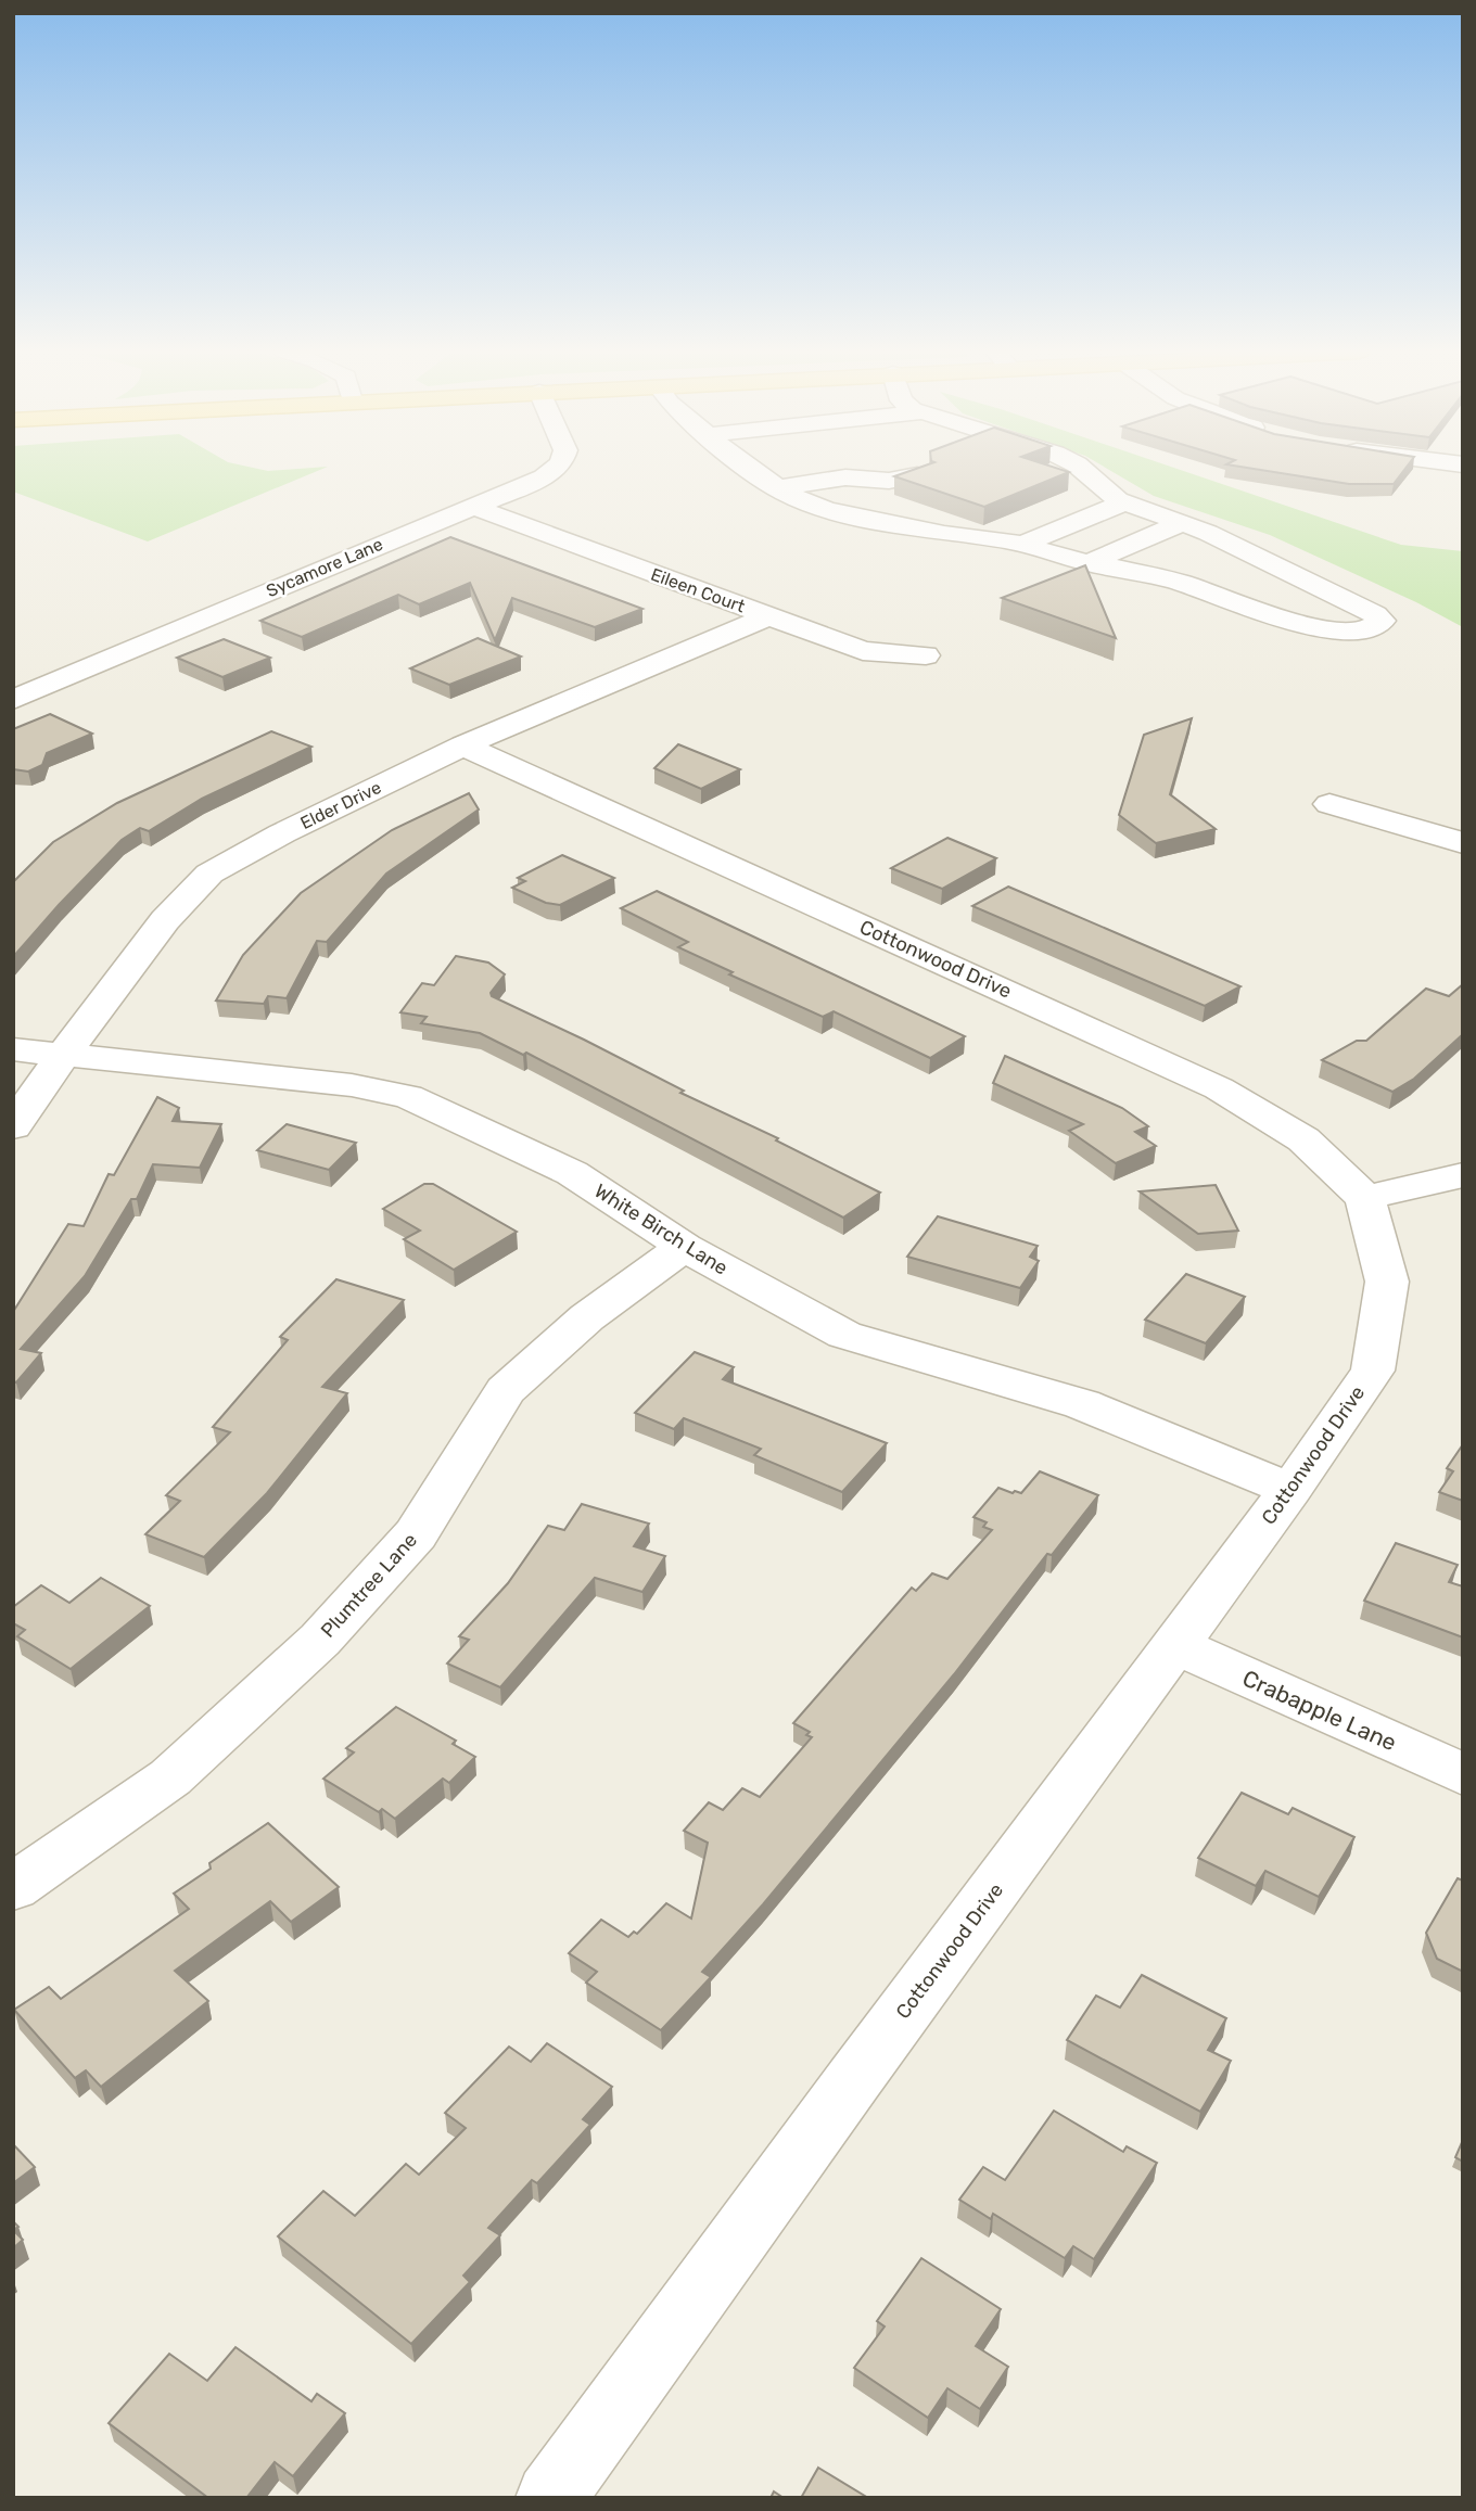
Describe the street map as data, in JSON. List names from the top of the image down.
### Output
{
  "streets": {
    "street": [
      "Sycamore Lane",
      "Eileen Court",
      "Elder Drive",
      "Cottonwood Drive",
      "White Birch Lane",
      "Plumtree Lane",
      "Crabapple Lane"
    ]
  },
  "crossings": [
    ["Sycamore Lane", "Eileen Court"],
    ["Eileen Court", "Elder Drive"],
    ["Elder Drive", "Cottonwood Drive"],
    ["Elder Drive", "White Birch Lane"],
    ["Cottonwood Drive", "White Birch Lane"],
    ["Cottonwood Drive", "Crabapple Lane"],
    ["White Birch Lane", "Plumtree Lane"]
  ]
}
